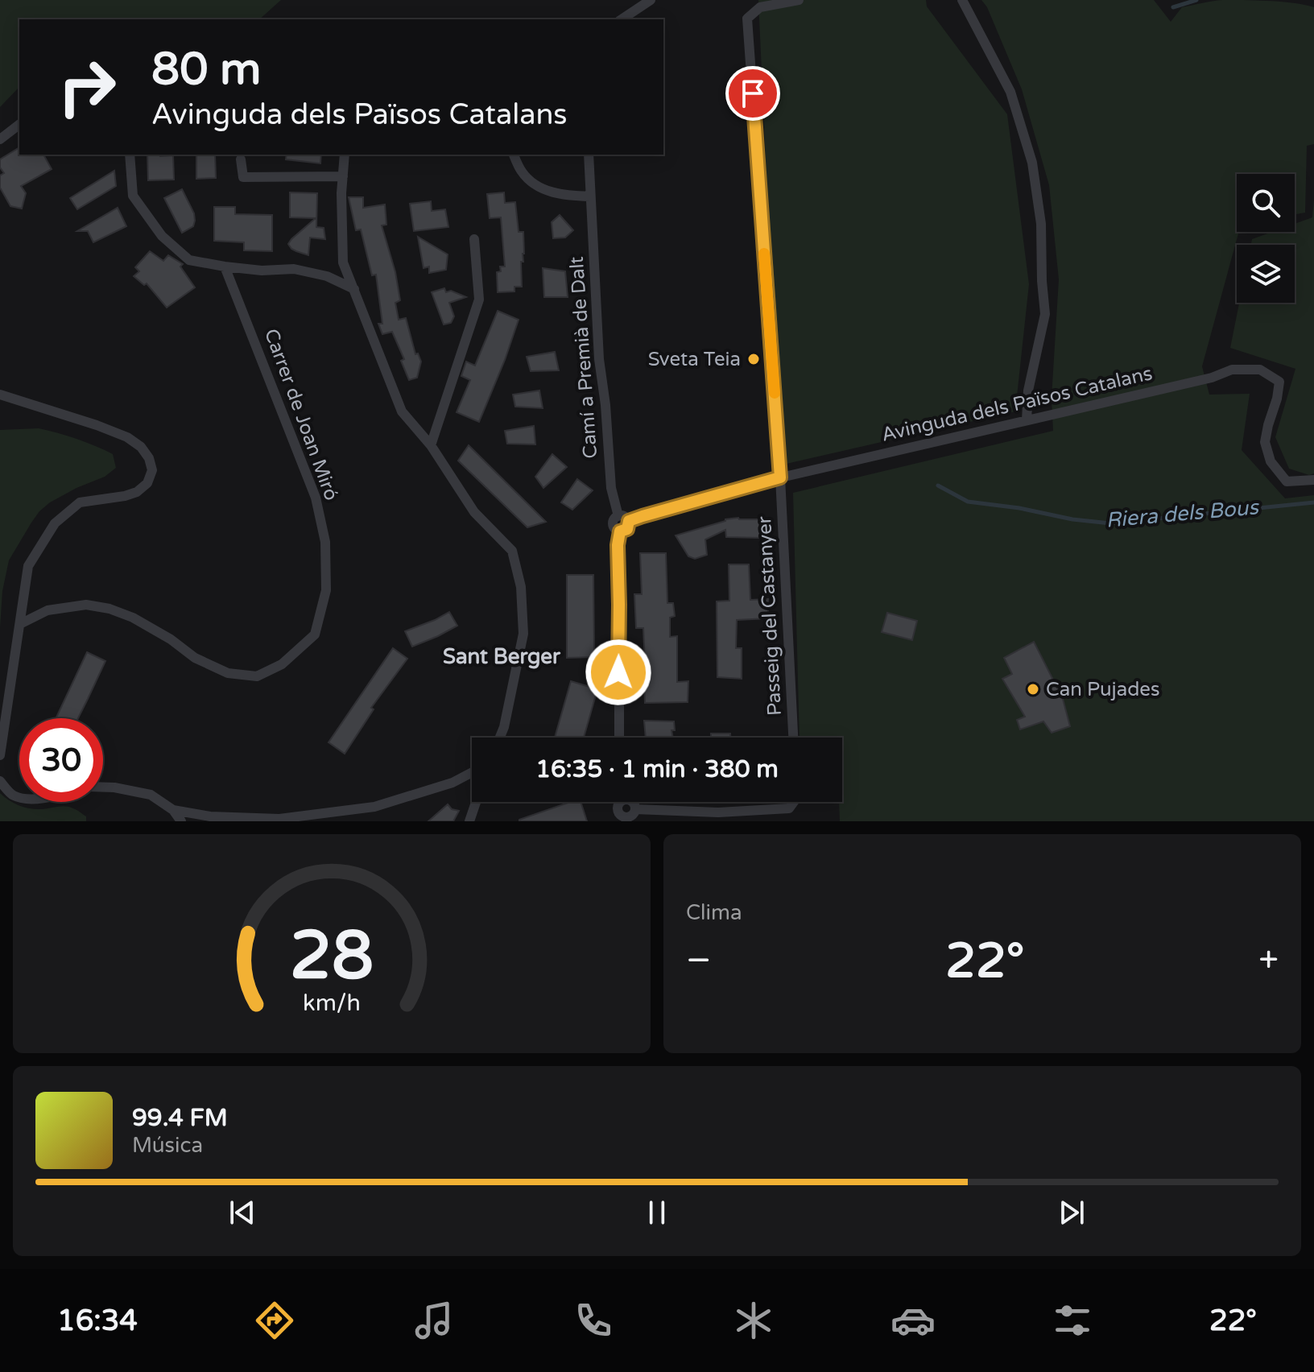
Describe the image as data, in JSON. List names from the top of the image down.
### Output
{
  "streets": {
    "street": [
      "Camí a Premià de Dalt",
      "Avinguda dels Països Catalans",
      "Carrer de Joan Miró",
      "Passeig del Castanyer"
    ]
  },
  "crossings": [
    ["Camí a Premià de Dalt", "Avinguda dels Països Catalans"],
    ["Avinguda dels Països Catalans", "Passeig del Castanyer"]
  ],
  "districts": ["Sant Berger"],
  "water": ["Riera dels Bous"],
  "places": ["Sveta Teia", "Can Pujades"],
  "page": {
    "turn": ["80 m", "Avinguda dels Països Catalans"],
    "limit": "30",
    "trip": "16:35 · 1 min · 380 m",
    "tile": "Clima",
    "heat": ["−", "22°", "+"],
    "song": ["99.4 FM", "Música"],
    "tabs": ["16:34", "22°"],
    "gauge": ["28", "km/h"]
  }
}
